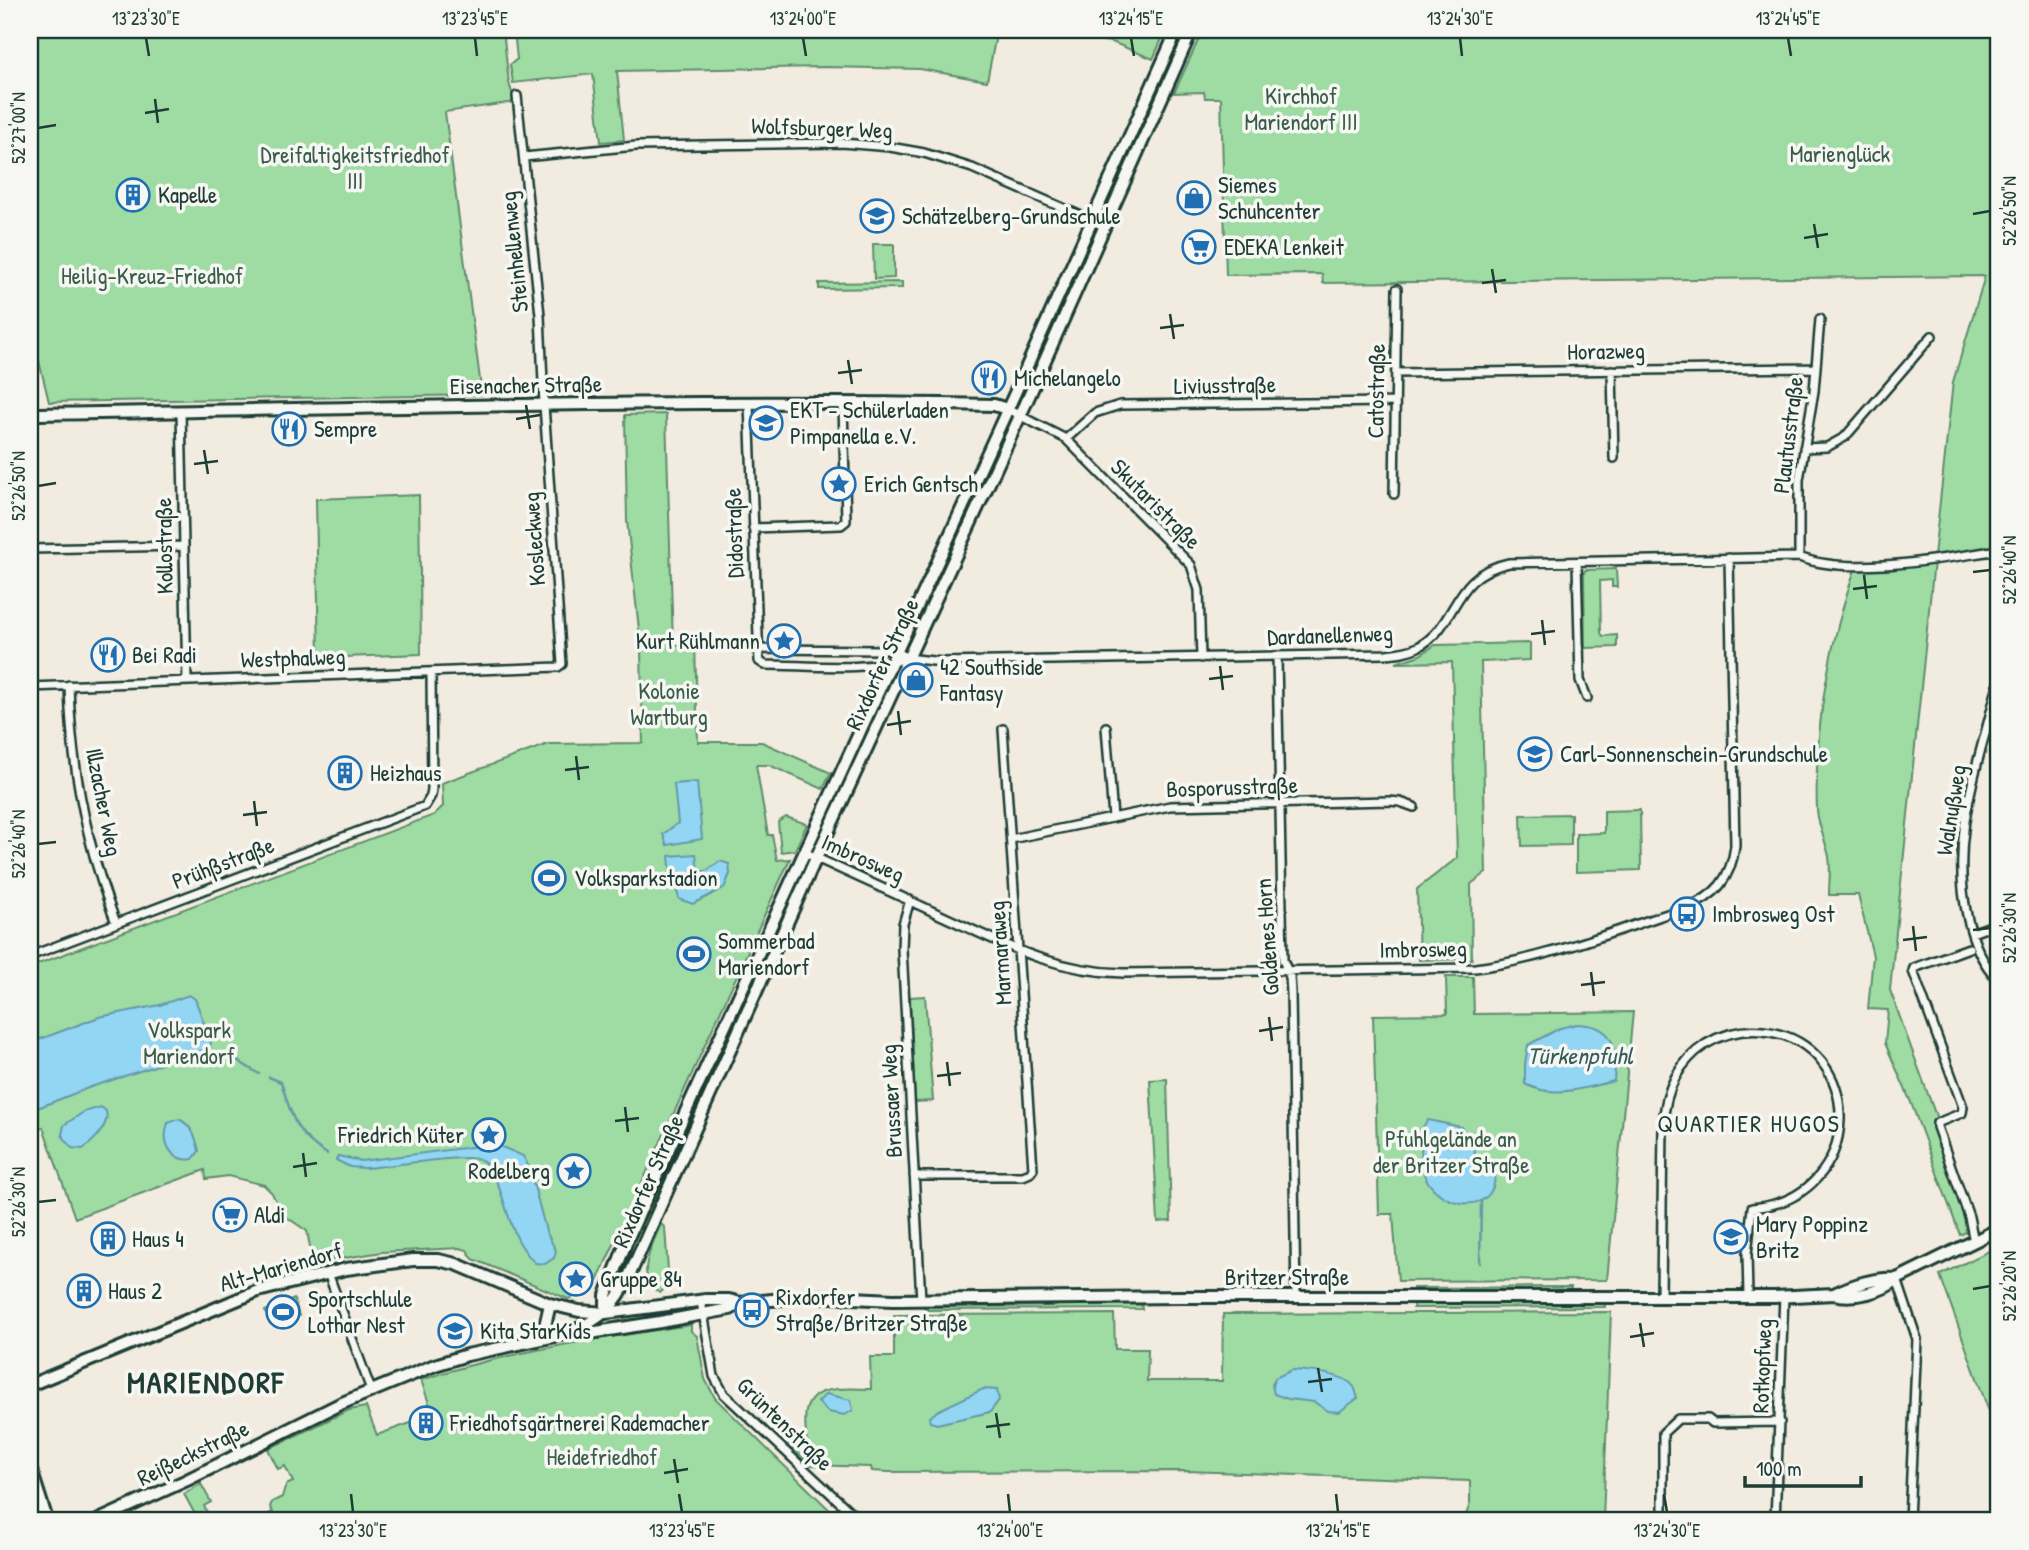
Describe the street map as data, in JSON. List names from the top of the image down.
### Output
{
  "streets": {
    "street": [
      "Wolfsburger Weg",
      "Steinhellenweg",
      "Horazweg",
      "Eisenacher Straße",
      "Liviusstraße",
      "Catostraße",
      "Plautusstraße",
      "Skutaristraße",
      "Didostraße",
      "Kosleckweg",
      "Kollostraße",
      "Dardanellenweg",
      "Westphalweg",
      "Rixdorfer Straße",
      "Bosporusstraße",
      "Illzacher Weg",
      "Walnußweg",
      "Imbrosweg",
      "Prühßstraße",
      "Goldenes Horn",
      "Marmaraweg",
      "Brussaer Weg",
      "Alt-Mariendorf",
      "Britzer Straße",
      "Rotkopfweg",
      "Grüntenstraße",
      "Reißeckstraße"
    ]
  },
  "crossings": [
    ["Wolfsburger Weg", "Steinhellenweg"],
    ["Wolfsburger Weg", "Rixdorfer Straße"],
    ["Steinhellenweg", "Eisenacher Straße"],
    ["Steinhellenweg", "Kosleckweg"],
    ["Horazweg", "Catostraße"],
    ["Horazweg", "Plautusstraße"],
    ["Eisenacher Straße", "Skutaristraße"],
    ["Eisenacher Straße", "Didostraße"],
    ["Eisenacher Straße", "Kosleckweg"],
    ["Eisenacher Straße", "Kollostraße"],
    ["Eisenacher Straße", "Rixdorfer Straße"],
    ["Liviusstraße", "Catostraße"],
    ["Liviusstraße", "Skutaristraße"],
    ["Plautusstraße", "Dardanellenweg"],
    ["Skutaristraße", "Dardanellenweg"],
    ["Skutaristraße", "Rixdorfer Straße"],
    ["Didostraße", "Rixdorfer Straße"],
    ["Kosleckweg", "Westphalweg"],
    ["Kollostraße", "Westphalweg"],
    ["Dardanellenweg", "Rixdorfer Straße"],
    ["Dardanellenweg", "Imbrosweg"],
    ["Dardanellenweg", "Goldenes Horn"],
    ["Westphalweg", "Illzacher Weg"],
    ["Westphalweg", "Prühßstraße"],
    ["Rixdorfer Straße", "Imbrosweg"],
    ["Rixdorfer Straße", "Britzer Straße"],
    ["Bosporusstraße", "Goldenes Horn"],
    ["Bosporusstraße", "Marmaraweg"],
    ["Illzacher Weg", "Prühßstraße"],
    ["Imbrosweg", "Goldenes Horn"],
    ["Imbrosweg", "Marmaraweg"],
    ["Imbrosweg", "Brussaer Weg"],
    ["Goldenes Horn", "Britzer Straße"],
    ["Marmaraweg", "Brussaer Weg"],
    ["Brussaer Weg", "Britzer Straße"],
    ["Alt-Mariendorf", "Britzer Straße"],
    ["Britzer Straße", "Rotkopfweg"],
    ["Britzer Straße", "Grüntenstraße"],
    ["Britzer Straße", "Reißeckstraße"]
  ],
  "districts": ["QUARTIER HUGOS", "MARIENDORF"],
  "water": ["Türkenpfuhl"],
  "parks": [
    "Kirchhof Mariendorf III",
    "Marienglück",
    "Dreifaltigkeitsfriedhof III",
    "Heilig-Kreuz-Friedhof",
    "Kolonie Wartburg",
    "Volkspark Mariendorf",
    "Pfuhlgelände an der Britzer Straße",
    "Heidefriedhof"
  ],
  "places": {
    "building": [
      "Kapelle",
      "Heizhaus",
      "Haus 4",
      "Haus 2",
      "Friedhofsgärtnerei Rademacher"
    ],
    "shop": ["Siemes Schuhcenter", "42 Southside Fantasy"],
    "school or university": [
      "Schätzelberg-Grundschule",
      "EKT - Schülerladen Pimpanella e.V.",
      "Carl-Sonnenschein-Grundschule",
      "Mary Poppinz Britz",
      "Kita StarKids"
    ],
    "supermarket": ["EDEKA Lenkeit", "Aldi"],
    "restaurant": ["Michelangelo", "Sempre", "Bei Radi"],
    "place": [
      "Erich Gentsch",
      "Kurt Rühlmann",
      "Friedrich Küter",
      "Rodelberg",
      "Gruppe 84"
    ],
    "sports": ["Volksparkstadion", "Sommerbad Mariendorf", "Sportschlule Lothar Nest"],
    "bus stop": ["Imbrosweg Ost", "Rixdorfer Straße/Britzer Straße"]
  },
  "scale_bar": "100 m",
  "coordinates": [
    "13°23'30\"E",
    "13°23'45\"E",
    "13°24'00\"E",
    "13°24'15\"E",
    "13°24'30\"E",
    "13°24'45\"E",
    "52°27'00\"N",
    "52°26'50\"N",
    "52°26'40\"N",
    "52°26'30\"N",
    "52°26'20\"N"
  ]
}
